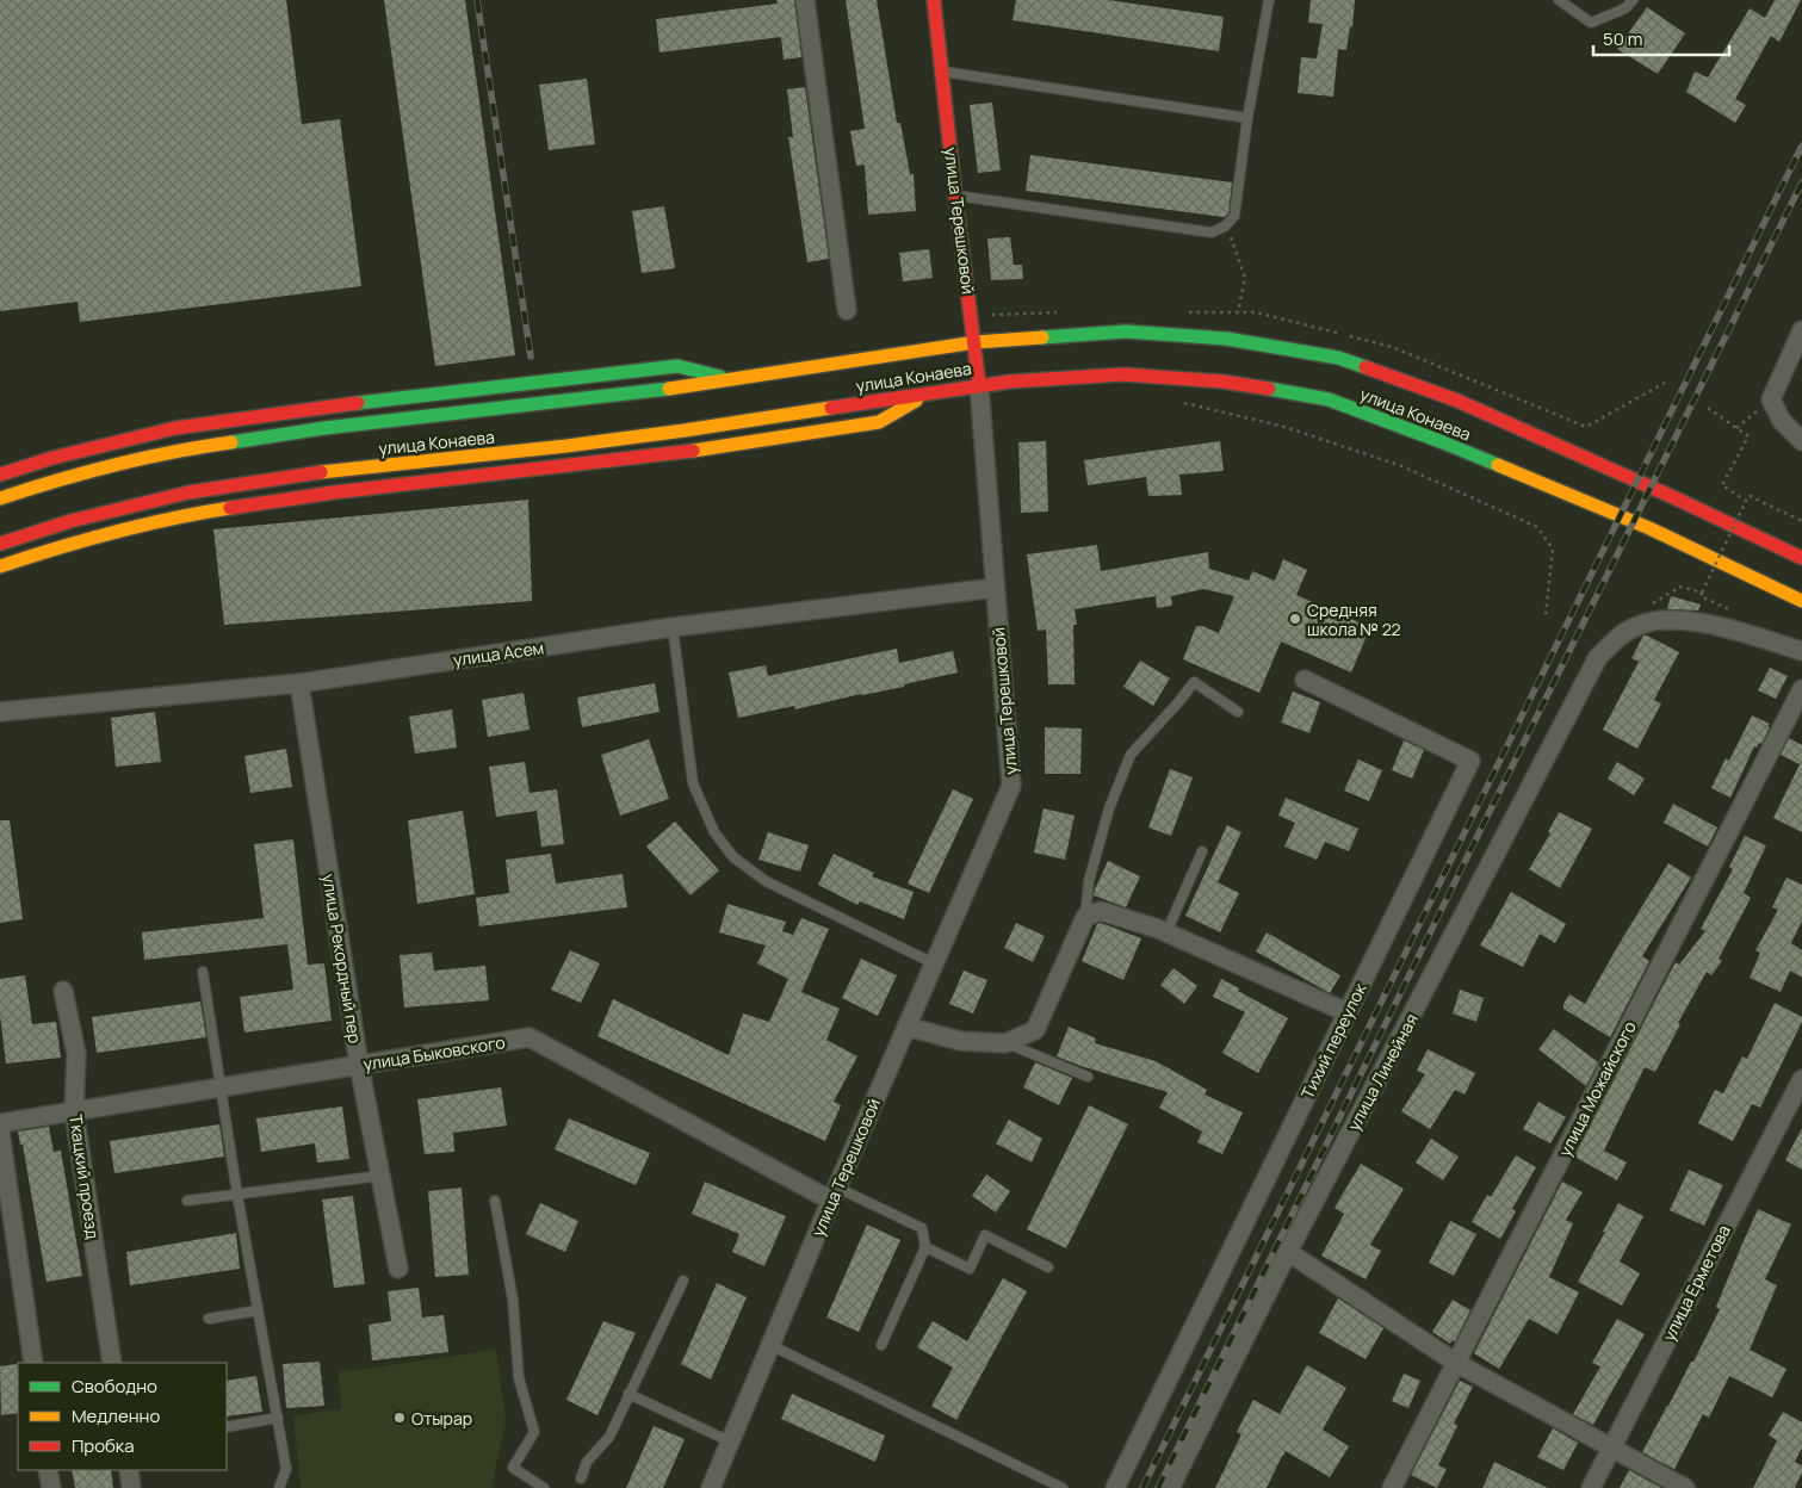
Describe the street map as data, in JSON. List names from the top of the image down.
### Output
{
  "streets": {
    "main road": ["улица Терешковой", "улица Конаева"],
    "street": [
      "улица Асем",
      "улица Рекордный пер",
      "Тихий переулок",
      "улица Быковского",
      "улица Линейная",
      "улица Можайского",
      "Ткацкий проезд",
      "улица Ерметова"
    ]
  },
  "crossings": [
    ["улица Терешковой", "улица Конаева"],
    ["улица Терешковой", "улица Асем"],
    ["улица Терешковой", "улица Быковского"],
    ["улица Асем", "улица Рекордный пер"],
    ["улица Рекордный пер", "улица Быковского"],
    ["улица Быковского", "Ткацкий проезд"]
  ],
  "places": ["Средняя школа № 22", "Отырар"],
  "legend": ["Свободно", "Медленно", "Пробка"],
  "scale_bar": "50 m"
}
